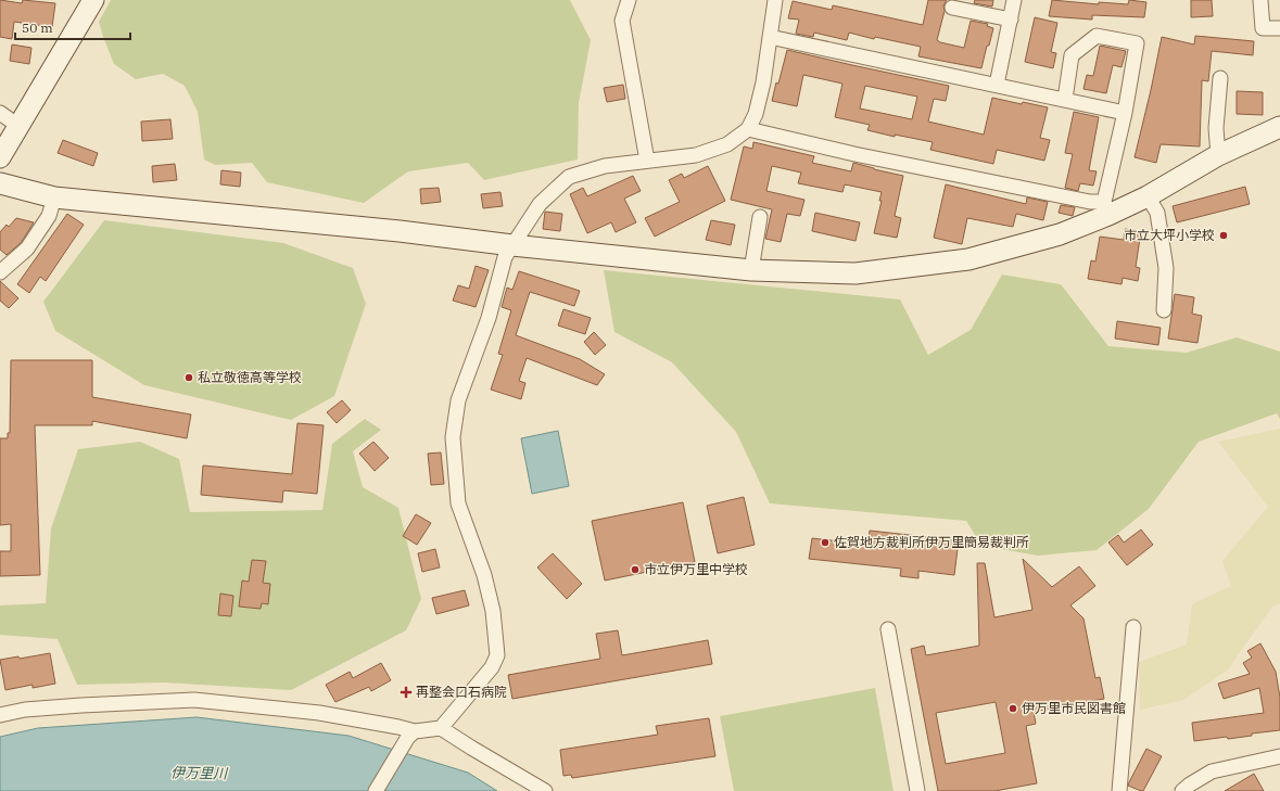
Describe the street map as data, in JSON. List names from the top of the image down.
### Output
{
  "water": ["伊万里川"],
  "places": {
    "other": [
      "市立大坪小学校",
      "私立敬徳高等学校",
      "佐賀地方裁判所伊万里簡易裁判所",
      "市立伊万里中学校",
      "伊万里市民図書館"
    ],
    "health": ["再整会口石病院"]
  },
  "scale_bar": "50 m"
}
